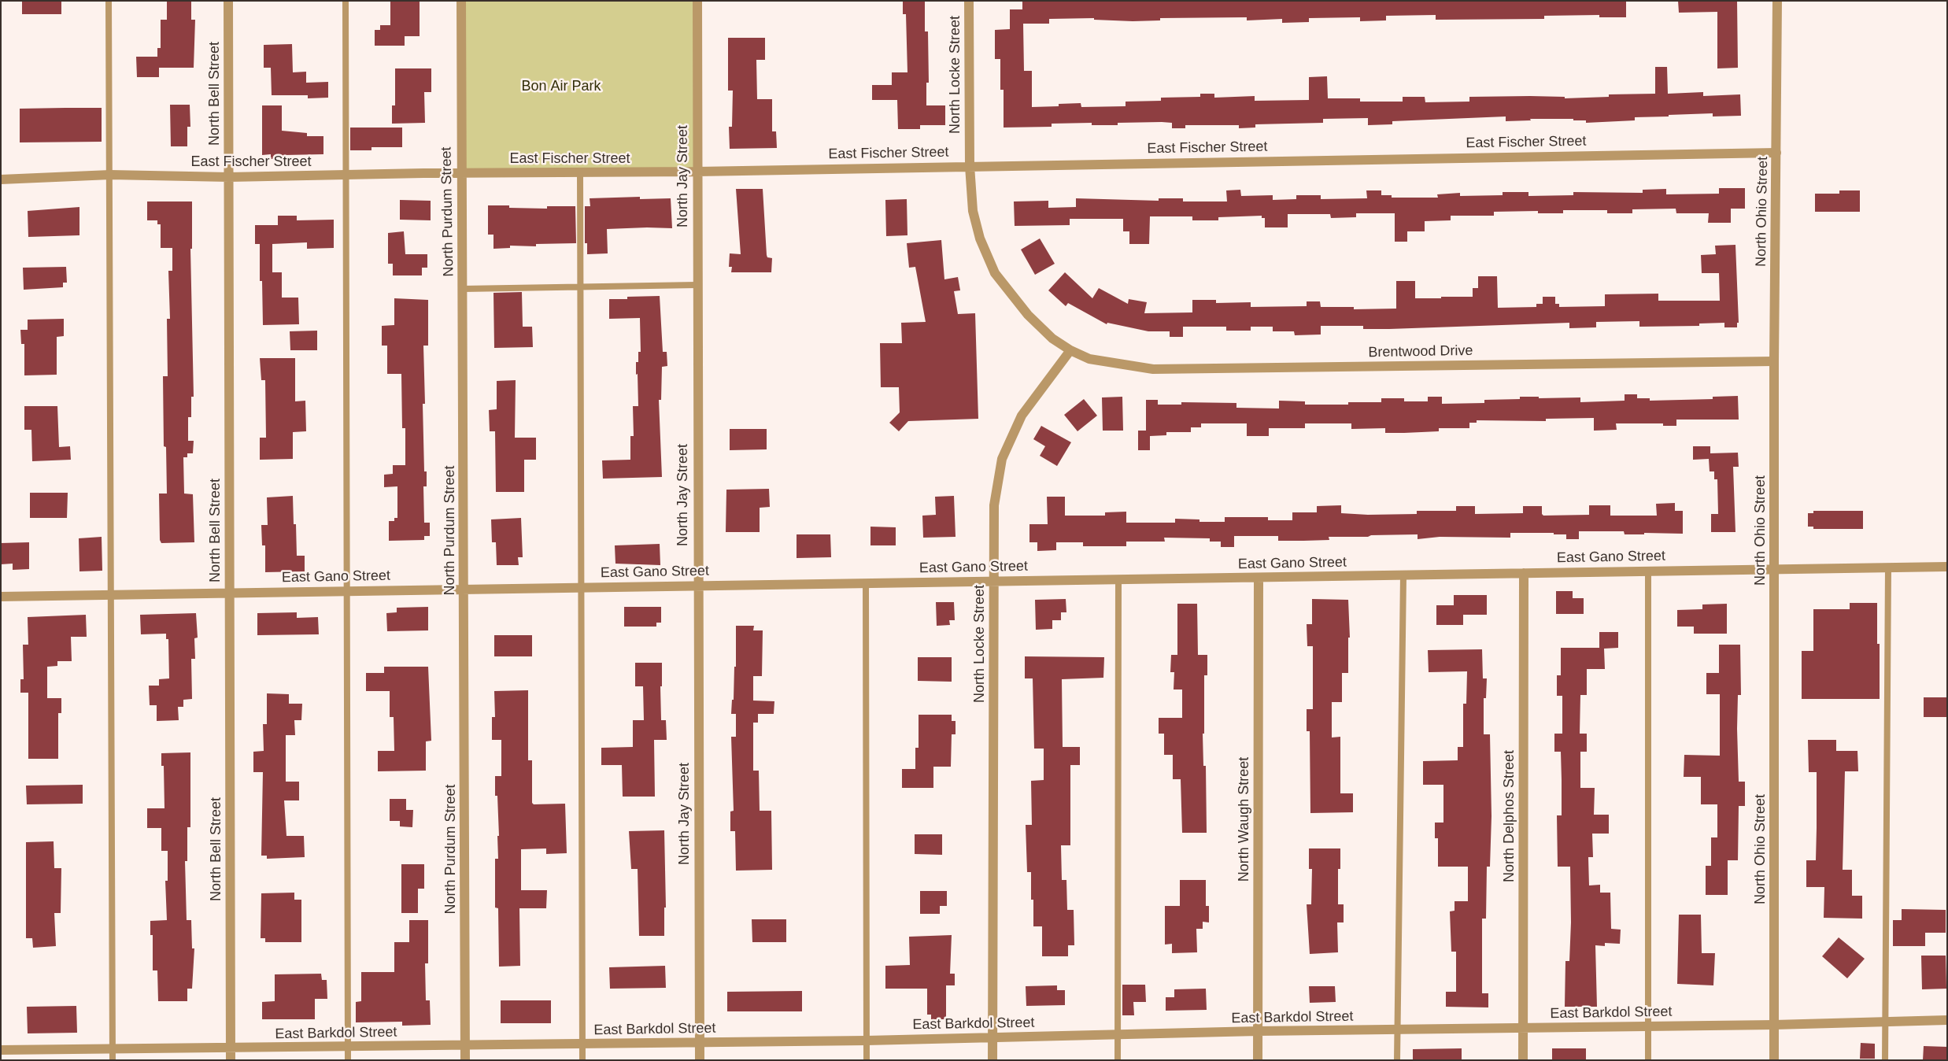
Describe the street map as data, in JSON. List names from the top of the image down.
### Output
{
  "streets": {
    "street": [
      "North Locke Street",
      "North Bell Street",
      "East Fischer Street",
      "North Jay Street",
      "North Purdum Street",
      "North Ohio Street",
      "Brentwood Drive",
      "East Gano Street",
      "North Delphos Street",
      "North Waugh Street",
      "East Barkdol Street"
    ]
  },
  "crossings": [
    ["North Locke Street", "East Fischer Street"],
    ["North Locke Street", "Brentwood Drive"],
    ["North Locke Street", "East Gano Street"],
    ["North Locke Street", "East Barkdol Street"],
    ["North Bell Street", "East Fischer Street"],
    ["North Bell Street", "East Gano Street"],
    ["North Bell Street", "East Barkdol Street"],
    ["East Fischer Street", "North Jay Street"],
    ["East Fischer Street", "North Purdum Street"],
    ["East Fischer Street", "North Ohio Street"],
    ["North Jay Street", "East Gano Street"],
    ["North Jay Street", "East Barkdol Street"],
    ["North Purdum Street", "East Gano Street"],
    ["North Purdum Street", "East Barkdol Street"],
    ["North Ohio Street", "Brentwood Drive"],
    ["North Ohio Street", "East Gano Street"],
    ["North Ohio Street", "East Barkdol Street"],
    ["East Gano Street", "North Delphos Street"],
    ["East Gano Street", "North Waugh Street"],
    ["North Delphos Street", "East Barkdol Street"],
    ["North Waugh Street", "East Barkdol Street"]
  ],
  "parks": ["Bon Air Park"]
}
